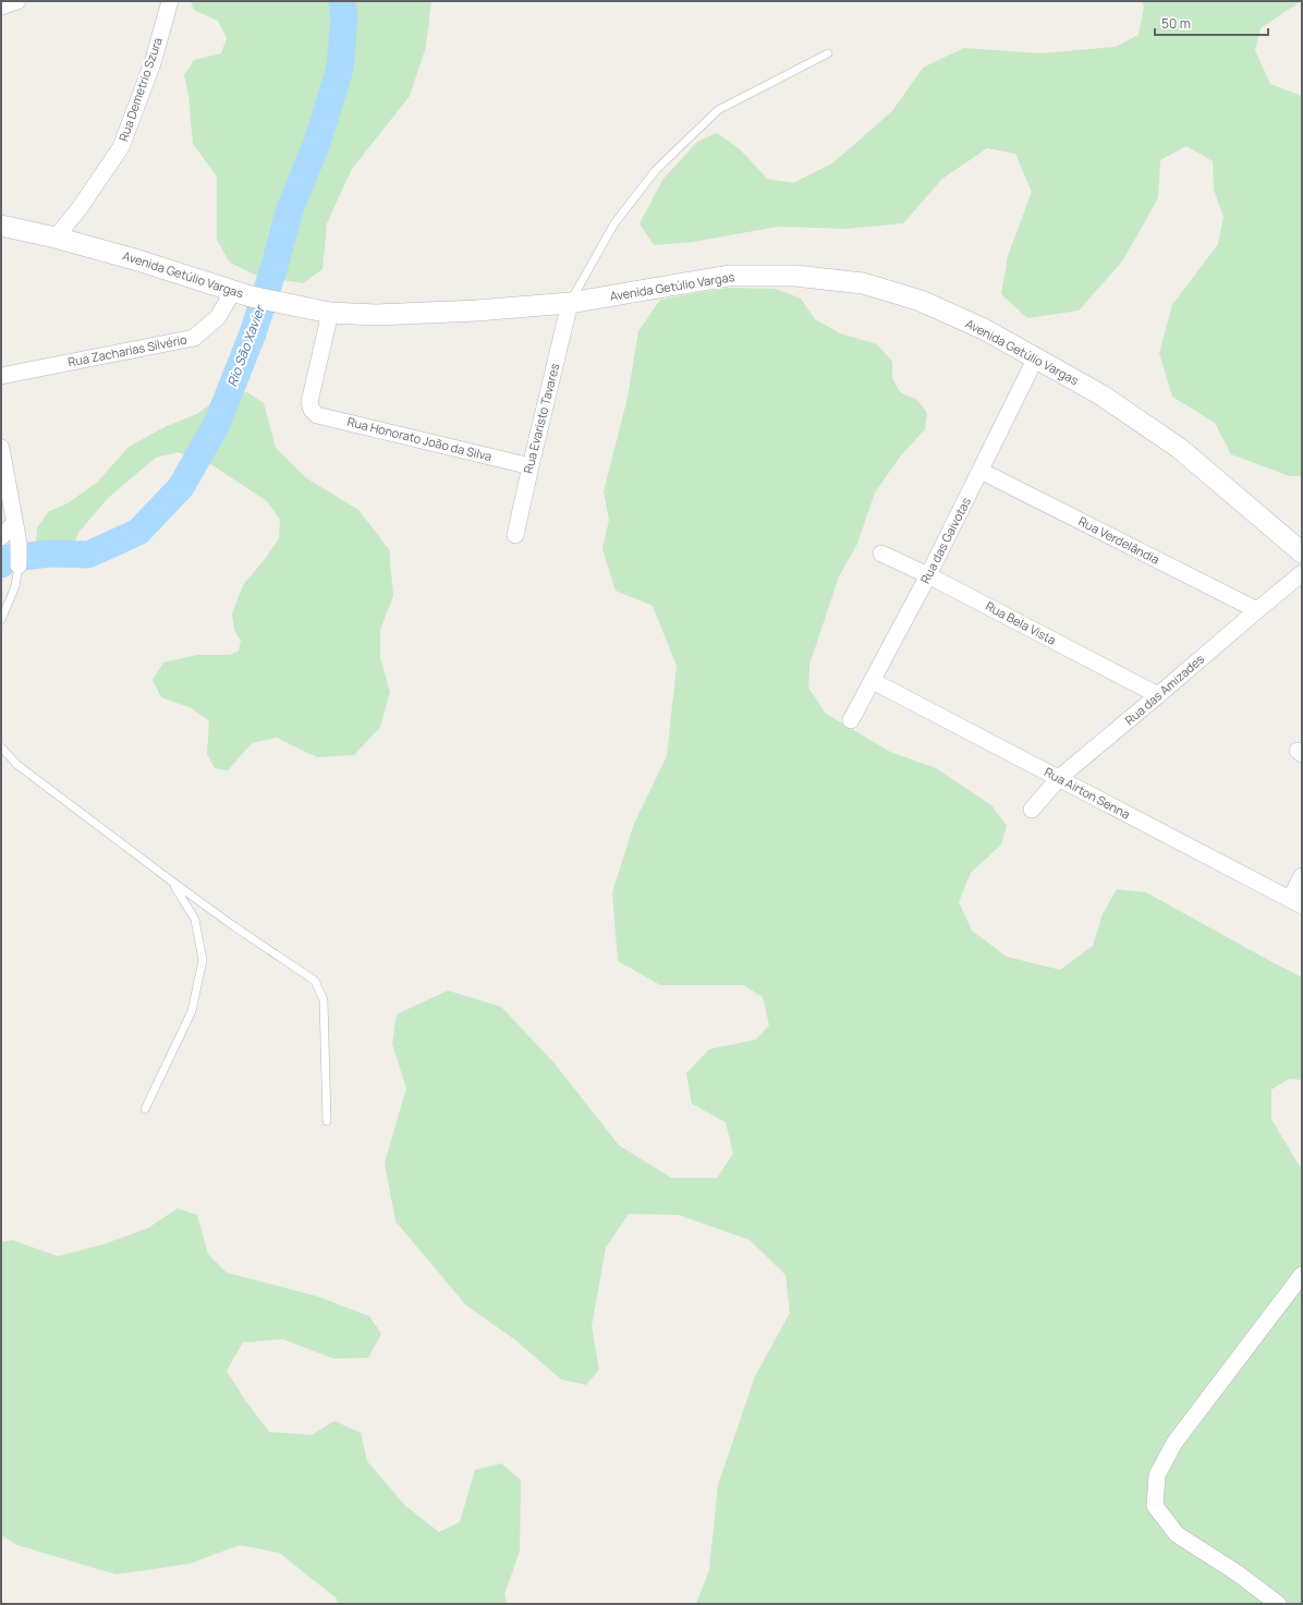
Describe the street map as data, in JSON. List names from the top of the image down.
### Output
{
  "streets": {
    "street": [
      "Rua Demetrio Szura",
      "Avenida Getúlio Vargas",
      "Rua Zacharias Silvério",
      "Rua Evaristo Tavares",
      "Rua Honorato João da Silva",
      "Rua das Gaivotas",
      "Rua Verdelândia",
      "Rua Bela Vista",
      "Rua das Amizades",
      "Rua Airton Senna"
    ]
  },
  "crossings": [
    ["Rua Demetrio Szura", "Avenida Getúlio Vargas"],
    ["Avenida Getúlio Vargas", "Rua Zacharias Silvério"],
    ["Avenida Getúlio Vargas", "Rua Evaristo Tavares"],
    ["Avenida Getúlio Vargas", "Rua Honorato João da Silva"],
    ["Avenida Getúlio Vargas", "Rua das Gaivotas"],
    ["Rua Evaristo Tavares", "Rua Honorato João da Silva"],
    ["Rua das Gaivotas", "Rua Verdelândia"],
    ["Rua das Gaivotas", "Rua Bela Vista"],
    ["Rua das Gaivotas", "Rua Airton Senna"],
    ["Rua Verdelândia", "Rua das Amizades"],
    ["Rua Bela Vista", "Rua das Amizades"],
    ["Rua das Amizades", "Rua Airton Senna"]
  ],
  "water": ["Rio São Xavier"],
  "scale_bar": "50 m"
}
